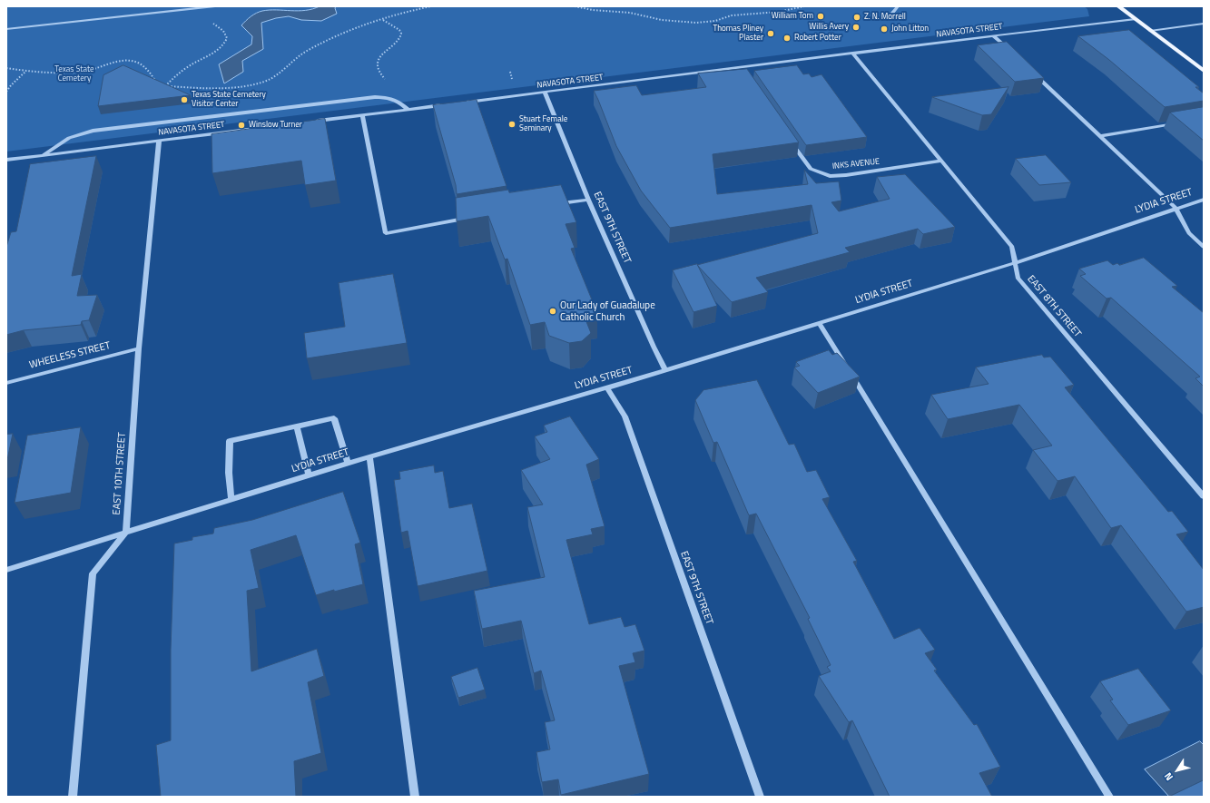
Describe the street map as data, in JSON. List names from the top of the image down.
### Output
{
  "streets": {
    "street": [
      "NAVASOTA STREET",
      "INKS AVENUE",
      "LYDIA STREET",
      "EAST 9TH STREET",
      "EAST 8TH STREET",
      "WHEELESS STREET",
      "EAST 10TH STREET"
    ]
  },
  "crossings": [
    ["NAVASOTA STREET", "EAST 9TH STREET"],
    ["NAVASOTA STREET", "EAST 8TH STREET"],
    ["NAVASOTA STREET", "EAST 10TH STREET"],
    ["INKS AVENUE", "EAST 8TH STREET"],
    ["LYDIA STREET", "EAST 9TH STREET"],
    ["LYDIA STREET", "EAST 8TH STREET"],
    ["LYDIA STREET", "EAST 10TH STREET"],
    ["WHEELESS STREET", "EAST 10TH STREET"]
  ],
  "parks": ["Texas State Cemetery"],
  "places": [
    "William Tom",
    "Z. N. Morrell",
    "Willis Avery",
    "John Litton",
    "Thomas Pliney Plaster",
    "Robert Potter",
    "Texas State Cemetery Visitor Center",
    "Stuart Female Seminary",
    "Winslow Turner",
    "Our Lady of Guadalupe Catholic Church"
  ],
  "north": "bottom left"
}
